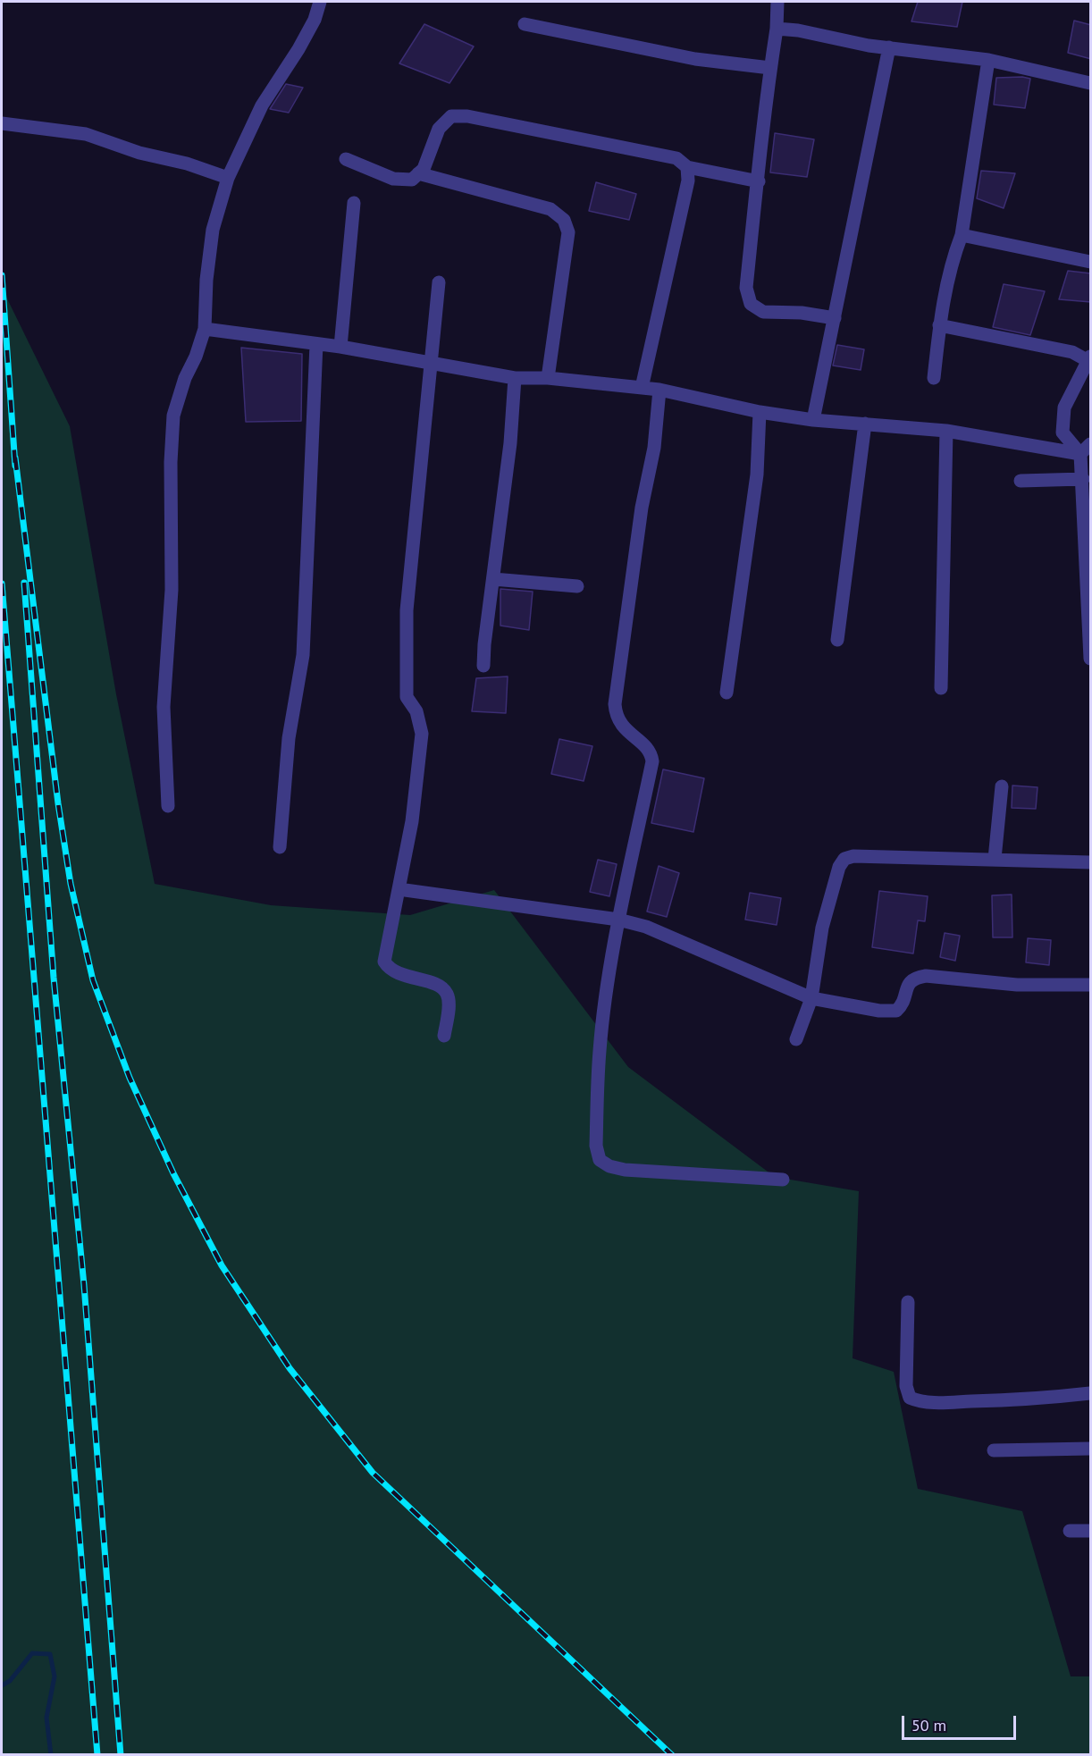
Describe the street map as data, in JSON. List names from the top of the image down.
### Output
{
  "scale_bar": "50 m"
}
